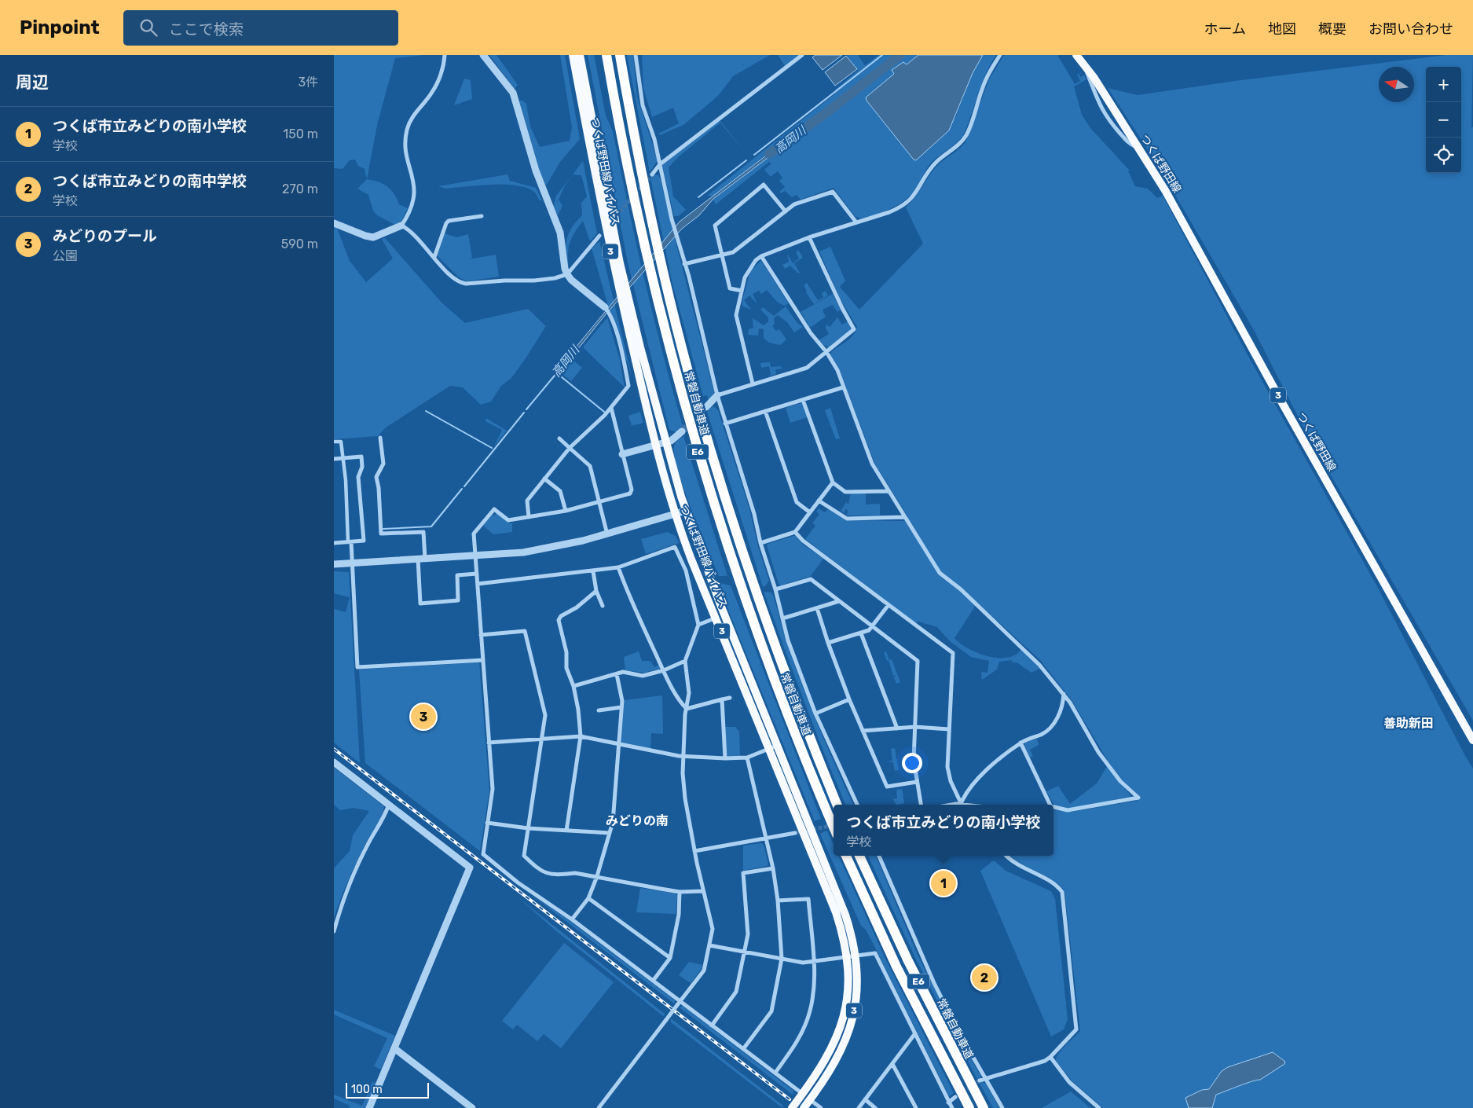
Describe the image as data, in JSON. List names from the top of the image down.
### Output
{
  "streets": {
    "highway": ["常磐自動車道", "E6"],
    "main road": ["つくば野田線", "つくば野田線バイパス", "3"]
  },
  "districts": ["善助新田", "みどりの南"],
  "water": ["高岡川"],
  "scale_bar": "100 m",
  "north": "left",
  "page": {
    "header": "Pinpoint",
    "search": "ここで検索",
    "nav": [
      "ホーム",
      "地図",
      "概要",
      "お問い合わせ"
    ],
    "heading": ["周辺", "3件"],
    "map_buttons": ["+", "−"],
    "list": [
      {
        "mark": "1",
        "name": "つくば市立みどりの南小学校",
        "note": "学校",
        "value": "150 m"
      },
      {
        "mark": "2",
        "name": "つくば市立みどりの南中学校",
        "note": "学校",
        "value": "270 m"
      },
      {
        "mark": "3",
        "name": "みどりのプール",
        "note": "公園",
        "value": "590 m"
      }
    ],
    "pins": ["3", "1", "2"],
    "popup": ["つくば市立みどりの南小学校", "学校"],
    "scale": "100 m"
  }
}
